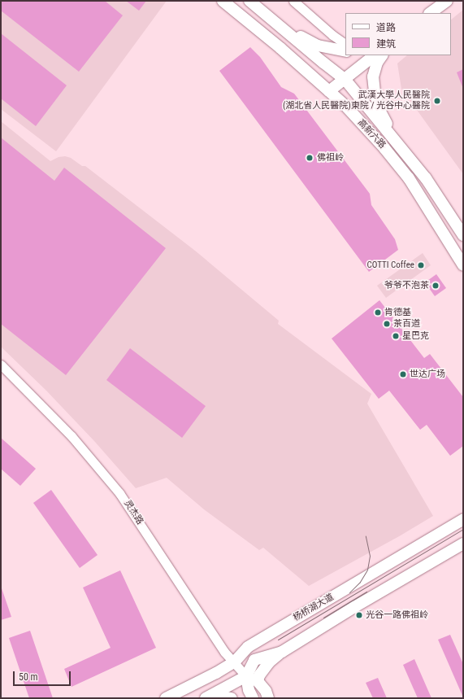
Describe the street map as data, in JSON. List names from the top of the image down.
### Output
{
  "streets": {
    "main road": ["高新六路", "杨桥湖大道"],
    "street": ["灵杰路"]
  },
  "crossings": [
    ["灵杰路", "杨桥湖大道"]
  ],
  "places": [
    "武漢大學人民醫院 (湖北省人民醫院)東院 / 光谷中心醫院",
    "佛祖岭",
    "COTTI Coffee",
    "爷爷不泡茶",
    "肯德基",
    "茶百道",
    "星巴克",
    "世达广场",
    "光谷一路佛祖岭"
  ],
  "legend": ["道路", "建筑"],
  "scale_bar": "50 m"
}
